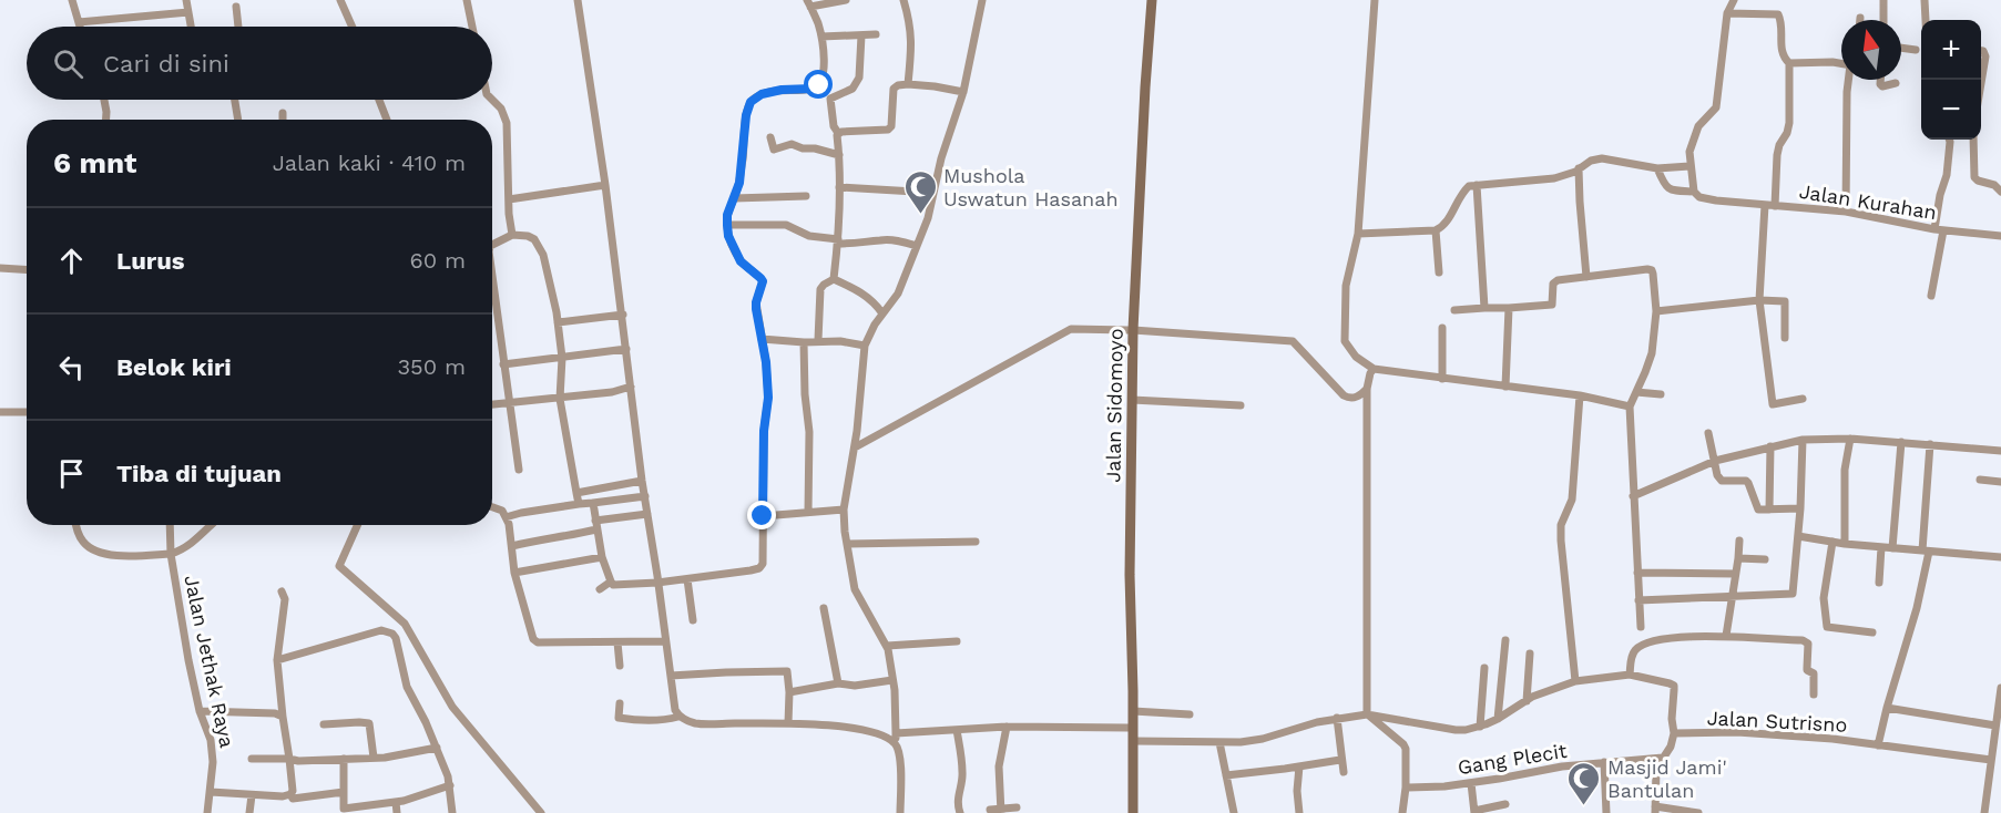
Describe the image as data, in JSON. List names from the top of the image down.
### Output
{
  "streets": {
    "main road": ["Jalan Sidomoyo"],
    "street": [
      "Jalan Kurahan",
      "Jalan Jethak Raya",
      "Jalan Sutrisno",
      "Gang Plecit"
    ]
  },
  "places": {
    "mosque": ["Mushola Uswatun Hasanah", "Masjid Jami' Bantulan"]
  },
  "north": "top",
  "page": {
    "map_buttons": ["+", "−"],
    "search": "Cari di sini",
    "heading": ["6 mnt", "Jalan kaki · 410 m"],
    "list": [
      ["Lurus", "60 m"],
      ["Belok kiri", "350 m"],
      "Tiba di tujuan"
    ]
  }
}
